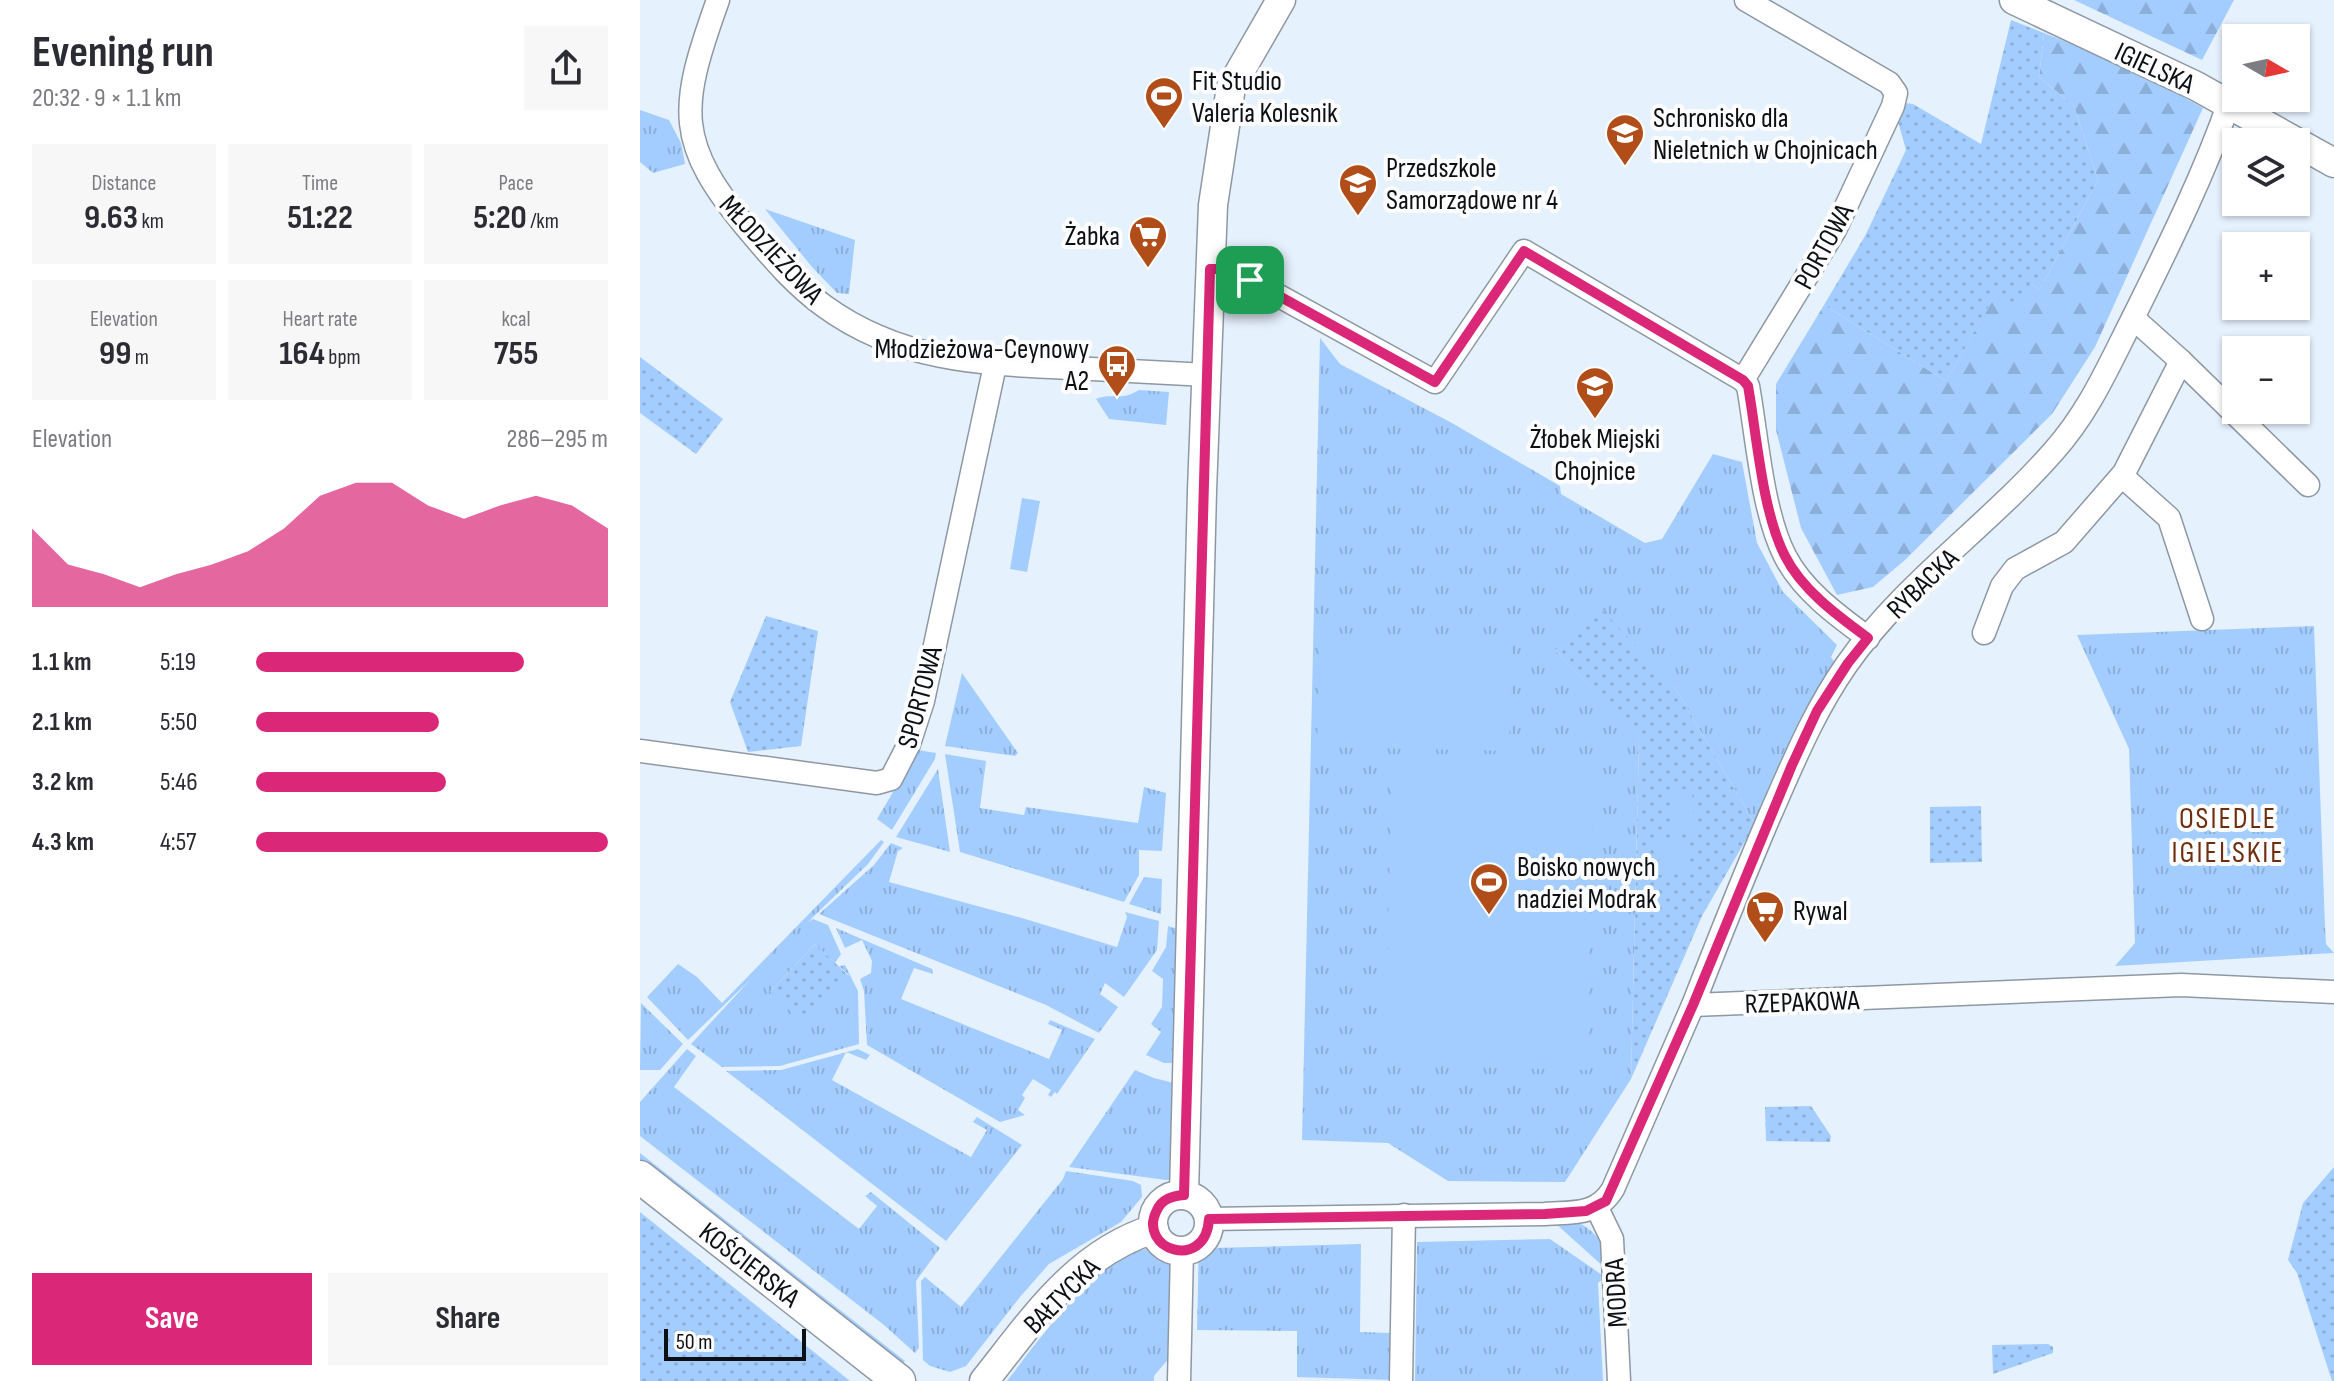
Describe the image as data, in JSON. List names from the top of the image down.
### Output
{
  "streets": {
    "main road": ["KOŚCIERSKA"],
    "street": [
      "IGIELSKA",
      "PORTOWA",
      "MŁODZIEŻOWA",
      "RYBACKA",
      "SPORTOWA",
      "RZEPAKOWA",
      "MODRA",
      "BAŁTYCKA"
    ]
  },
  "crossings": [
    ["MŁODZIEŻOWA", "SPORTOWA"],
    ["RYBACKA", "RZEPAKOWA"]
  ],
  "districts": ["OSIEDLE IGIELSKIE"],
  "places": {
    "sports": ["Fit Studio Valeria Kolesnik", "Boisko nowych nadziei Modrak"],
    "school or university": ["Schronisko dla Nieletnich w Chojnicach", "Przedszkole Samorządowe nr 4", "Żłobek Miejski Chojnice"],
    "supermarket": ["Żabka", "Rywal"],
    "bus stop": ["Młodzieżowa-Ceynowy A2"]
  },
  "scale_bar": "50 m",
  "north": "right",
  "page": {
    "heading": ["Evening run", "20:32 · 9 × 1.1 km"],
    "map_buttons": ["+", "−"],
    "stats": [
      ["Distance", "9.63 km"],
      ["Time", "51:22"],
      ["Pace", "5:20 /km"],
      ["Elevation", "99 m"],
      ["Heart rate", "164 bpm"],
      ["kcal", "755"]
    ],
    "chart": ["Elevation", "286–295 m"],
    "list": [
      {
        "name": "1.1 km",
        "note": "5:19"
      },
      {
        "name": "2.1 km",
        "note": "5:50"
      },
      {
        "name": "3.2 km",
        "note": "5:46"
      },
      {
        "name": "4.3 km",
        "note": "4:57"
      }
    ],
    "buttons": ["Save", "Share"],
    "scale": "50 m"
  }
}
